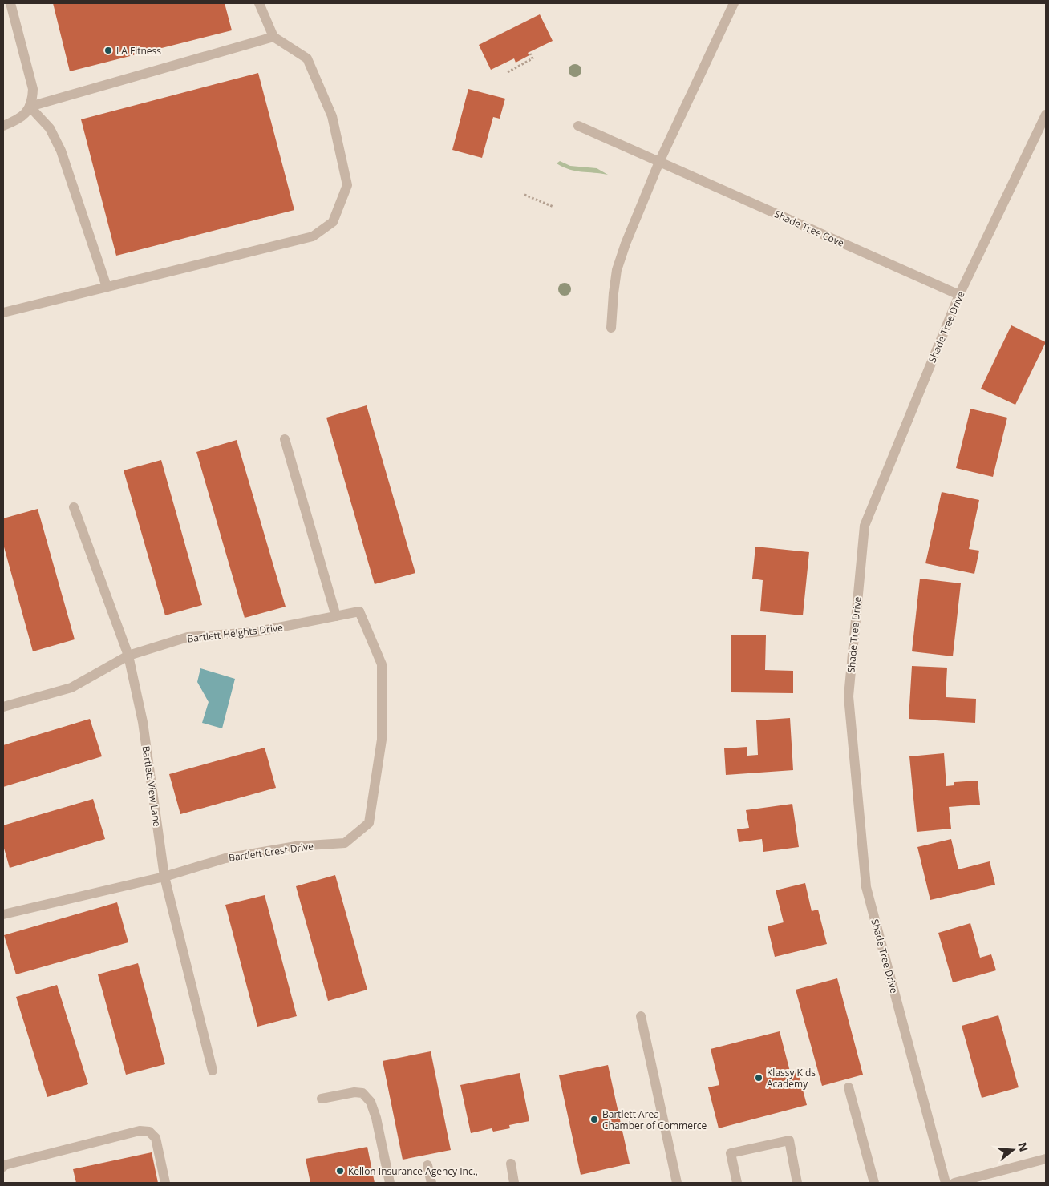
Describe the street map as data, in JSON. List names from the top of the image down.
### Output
{
  "streets": {
    "street": [
      "Shade Tree Cove",
      "Shade Tree Drive",
      "Bartlett Heights Drive",
      "Bartlett View Lane",
      "Bartlett Crest Drive"
    ]
  },
  "crossings": [
    ["Shade Tree Cove", "Shade Tree Drive"],
    ["Bartlett Heights Drive", "Bartlett View Lane"],
    ["Bartlett Heights Drive", "Bartlett Crest Drive"],
    ["Bartlett View Lane", "Bartlett Crest Drive"]
  ],
  "places": [
    "LA Fitness",
    "Klassy Kids Academy",
    "Bartlett Area Chamber of Commerce",
    "Kellon Insurance Agency Inc.,"
  ],
  "north": "right"
}
